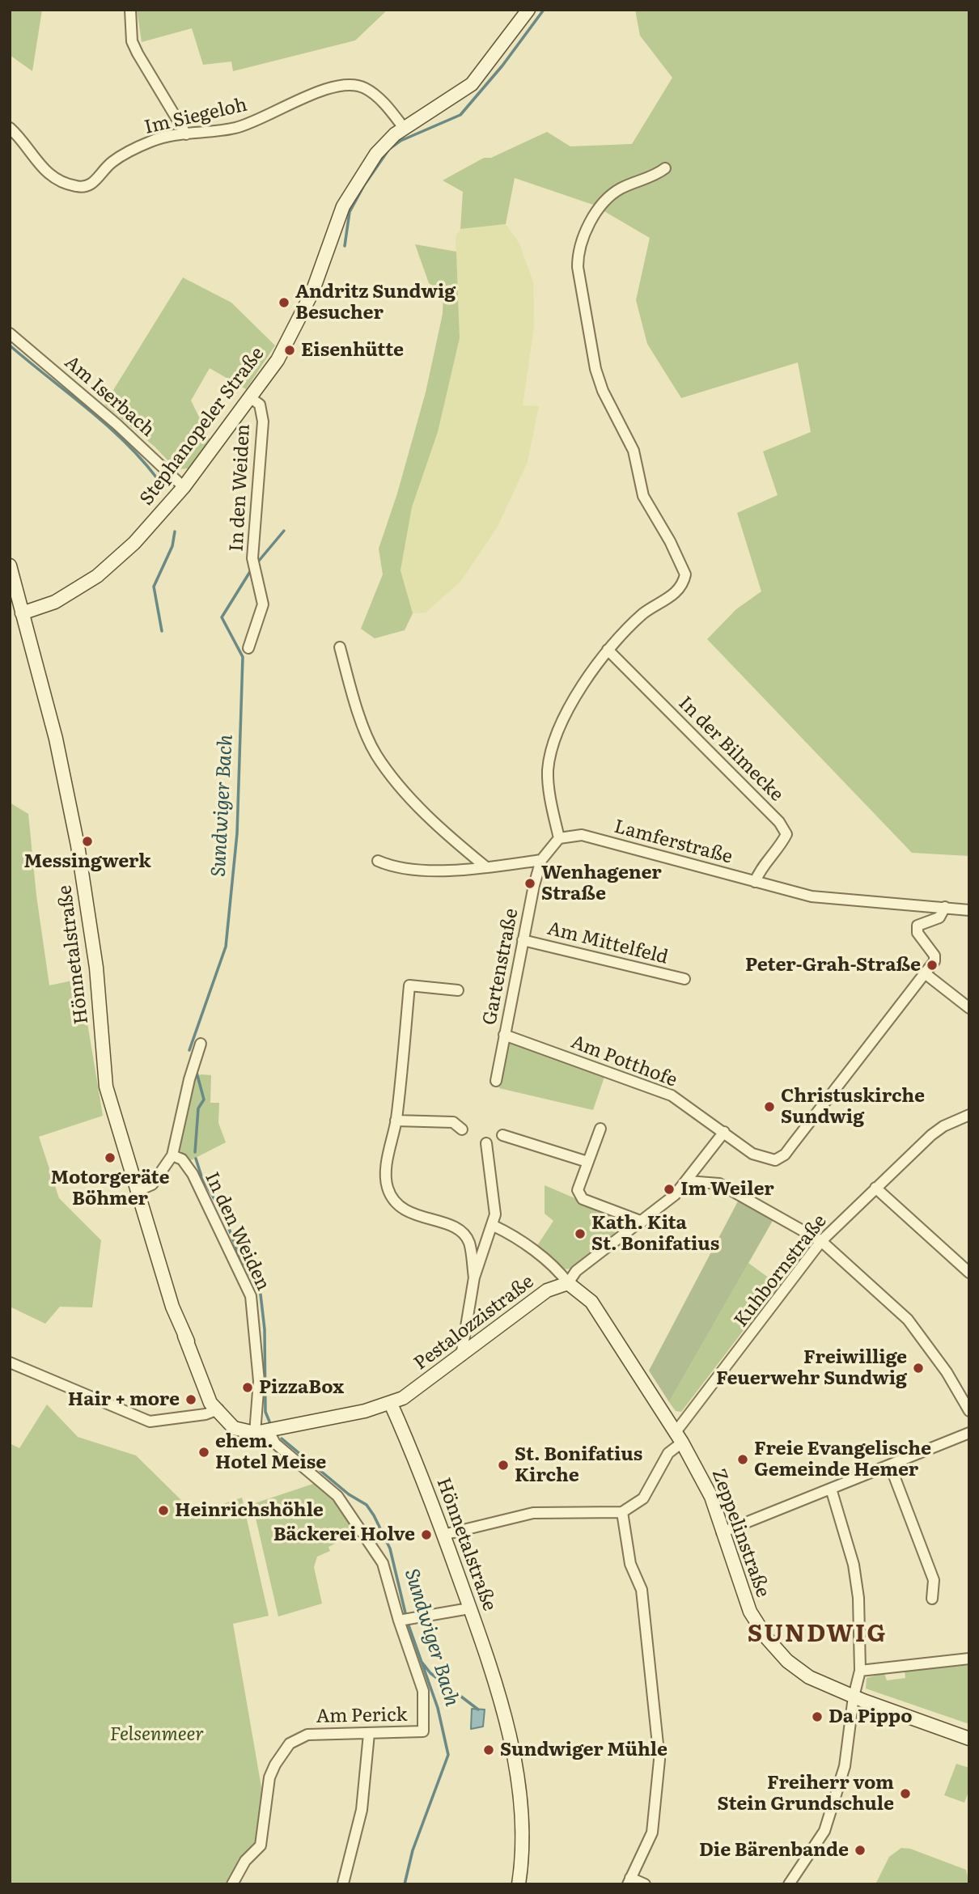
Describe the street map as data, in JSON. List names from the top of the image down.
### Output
{
  "streets": {
    "street": [
      "Im Siegeloh",
      "Am Iserbach",
      "Stephanopeler Straße",
      "In den Weiden",
      "In der Bilmecke",
      "Lamferstraße",
      "Am Mittelfeld",
      "Hönnetalstraße",
      "Gartenstraße",
      "Am Potthofe",
      "Kuhbornstraße",
      "Pestalozzistraße",
      "Zeppelinstraße",
      "Am Perick"
    ]
  },
  "crossings": [
    ["Im Siegeloh", "Stephanopeler Straße"],
    ["Am Iserbach", "Stephanopeler Straße"],
    ["Stephanopeler Straße", "In den Weiden"],
    ["Stephanopeler Straße", "Hönnetalstraße"],
    ["In den Weiden", "Hönnetalstraße"],
    ["In der Bilmecke", "Lamferstraße"],
    ["Am Mittelfeld", "Gartenstraße"],
    ["Hönnetalstraße", "Pestalozzistraße"],
    ["Gartenstraße", "Am Potthofe"],
    ["Gartenstraße", "Pestalozzistraße"],
    ["Am Potthofe", "Pestalozzistraße"],
    ["Kuhbornstraße", "Zeppelinstraße"],
    ["Pestalozzistraße", "Zeppelinstraße"]
  ],
  "districts": ["SUNDWIG"],
  "water": ["Sundwiger Bach"],
  "parks": ["Felsenmeer"],
  "places": [
    "Andritz Sundwig Besucher",
    "Eisenhütte",
    "Messingwerk",
    "Wenhagener Straße",
    "Peter-Grah-Straße",
    "Christuskirche Sundwig",
    "Motorgeräte Böhmer",
    "Im Weiler",
    "Kath. Kita St. Bonifatius",
    "Freiwillige Feuerwehr Sundwig",
    "PizzaBox",
    "Hair + more",
    "ehem. Hotel Meise",
    "Freie Evangelische Gemeinde Hemer",
    "St. Bonifatius Kirche",
    "Heinrichshöhle",
    "Bäckerei Holve",
    "Da Pippo",
    "Sundwiger Mühle",
    "Freiherr vom Stein Grundschule",
    "Die Bärenbande"
  ]
}
